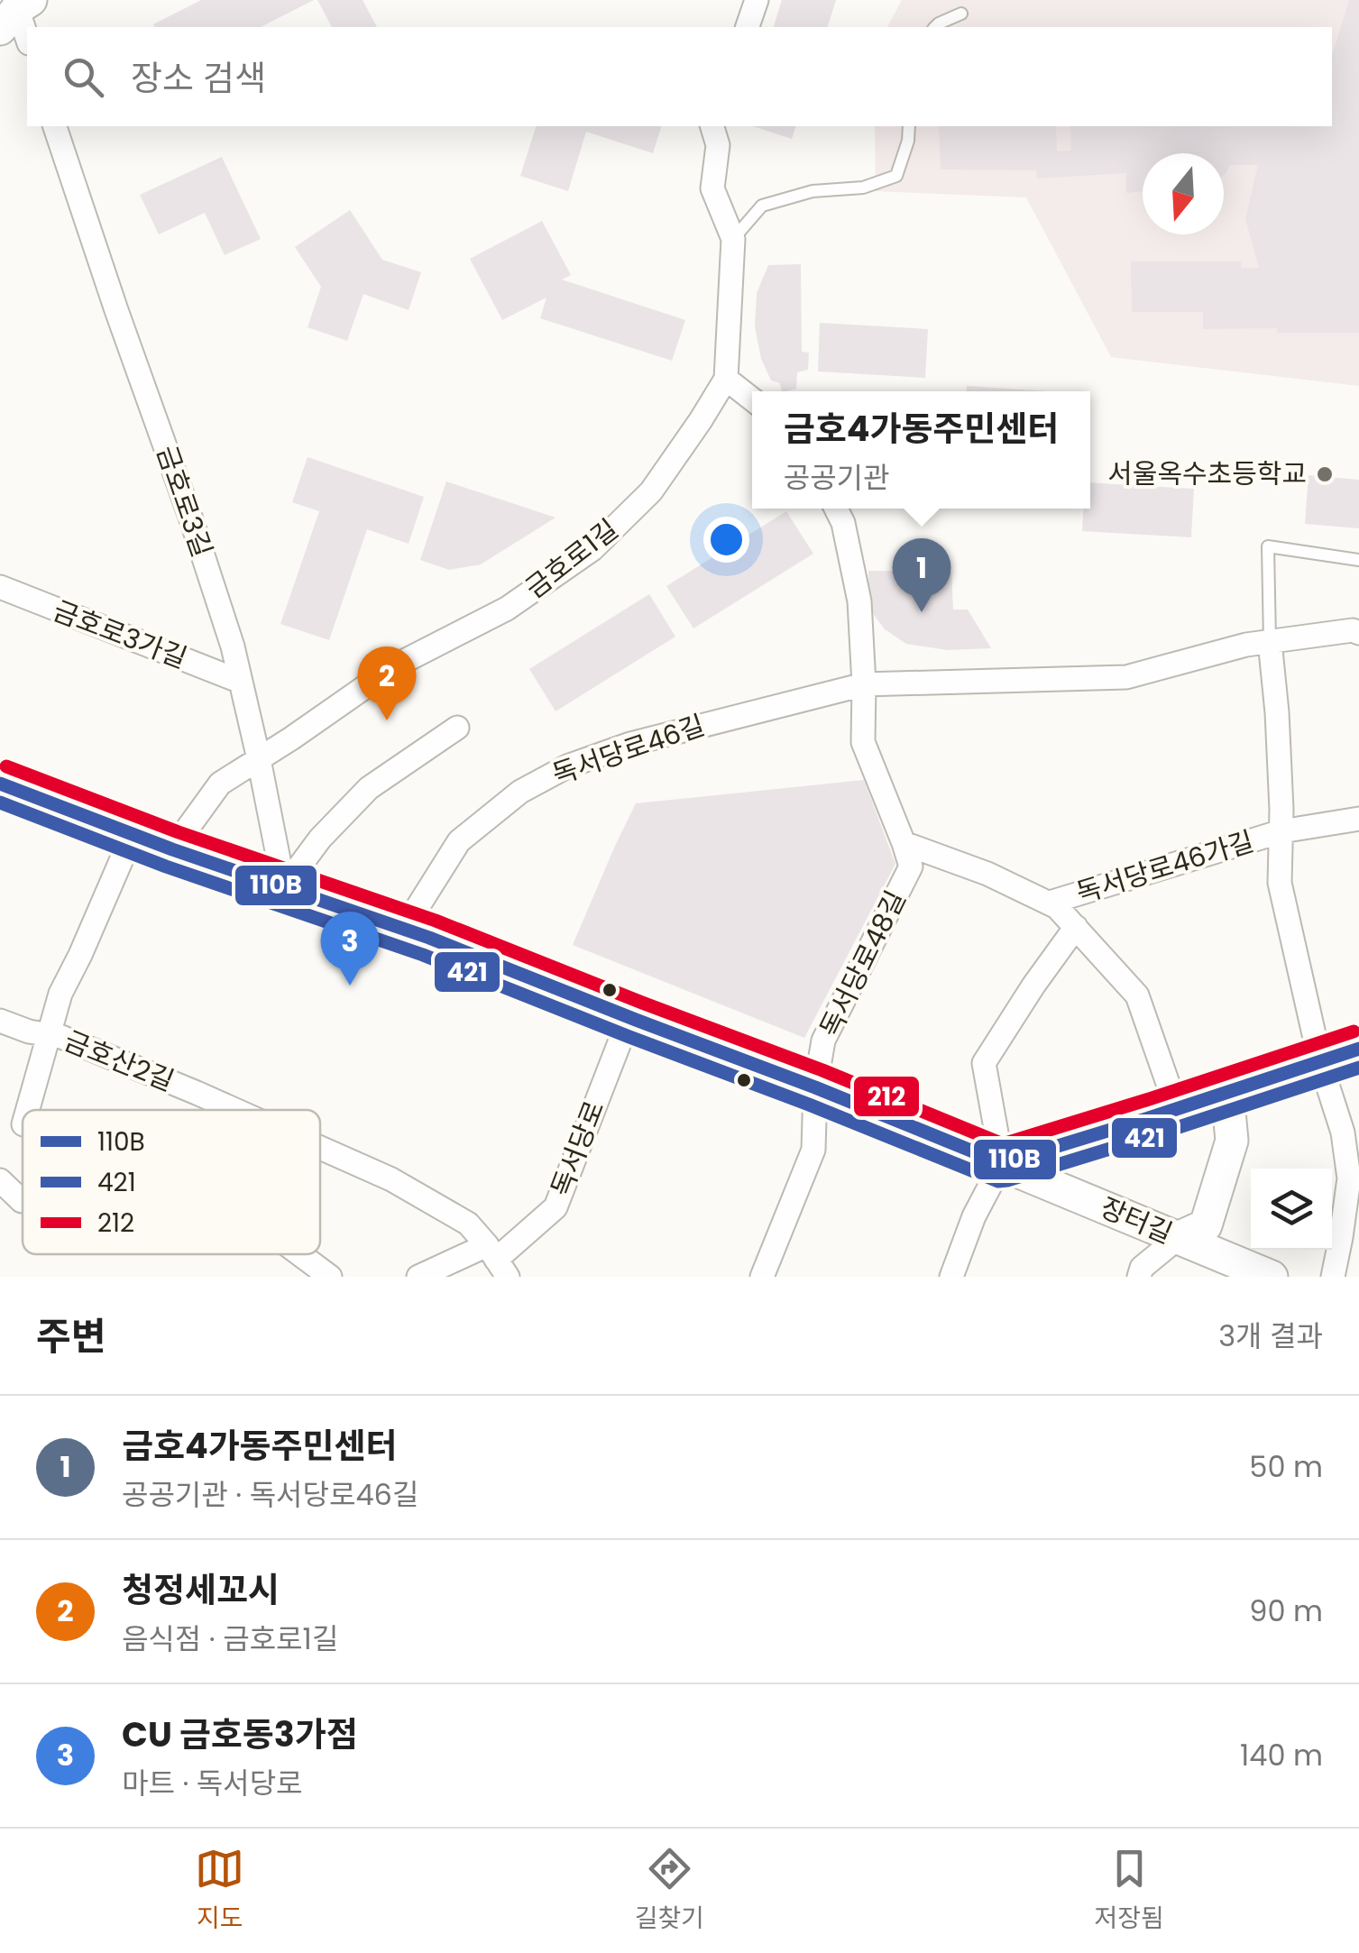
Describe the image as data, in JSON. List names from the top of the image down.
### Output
{
  "streets": {
    "main road": ["장터길"],
    "street": [
      "금호로3길",
      "금호로1길",
      "금호로3가길",
      "독서당로46길",
      "독서당로46가길",
      "독서당로48길",
      "금호산2길",
      "독서당로"
    ]
  },
  "crossings": [
    ["금호로3길", "금호로1길"],
    ["금호로3길", "금호로3가길"],
    ["독서당로46길", "독서당로46가길"],
    ["독서당로46길", "독서당로48길"],
    ["금호산2길", "독서당로"]
  ],
  "places": ["서울옥수초등학교"],
  "lines": ["transit line 212", "transit line 110B", "transit line 421"],
  "legend": ["110B", "421", "212"],
  "north": "bottom",
  "page": {
    "search": "장소 검색",
    "popup": ["금호4가동주민센터", "공공기관"],
    "pins": ["1", "2", "3"],
    "heading": ["주변", "3개 결과"],
    "list": [
      {
        "mark": "1",
        "name": "금호4가동주민센터",
        "note": "공공기관 · 독서당로46길",
        "value": "50 m"
      },
      {
        "mark": "2",
        "name": "청정세꼬시",
        "note": "음식점 · 금호로1길",
        "value": "90 m"
      },
      {
        "mark": "3",
        "name": "CU 금호동3가점",
        "note": "마트 · 독서당로",
        "value": "140 m"
      }
    ],
    "nav": ["지도", "길찾기", "저장됨"]
  }
}
